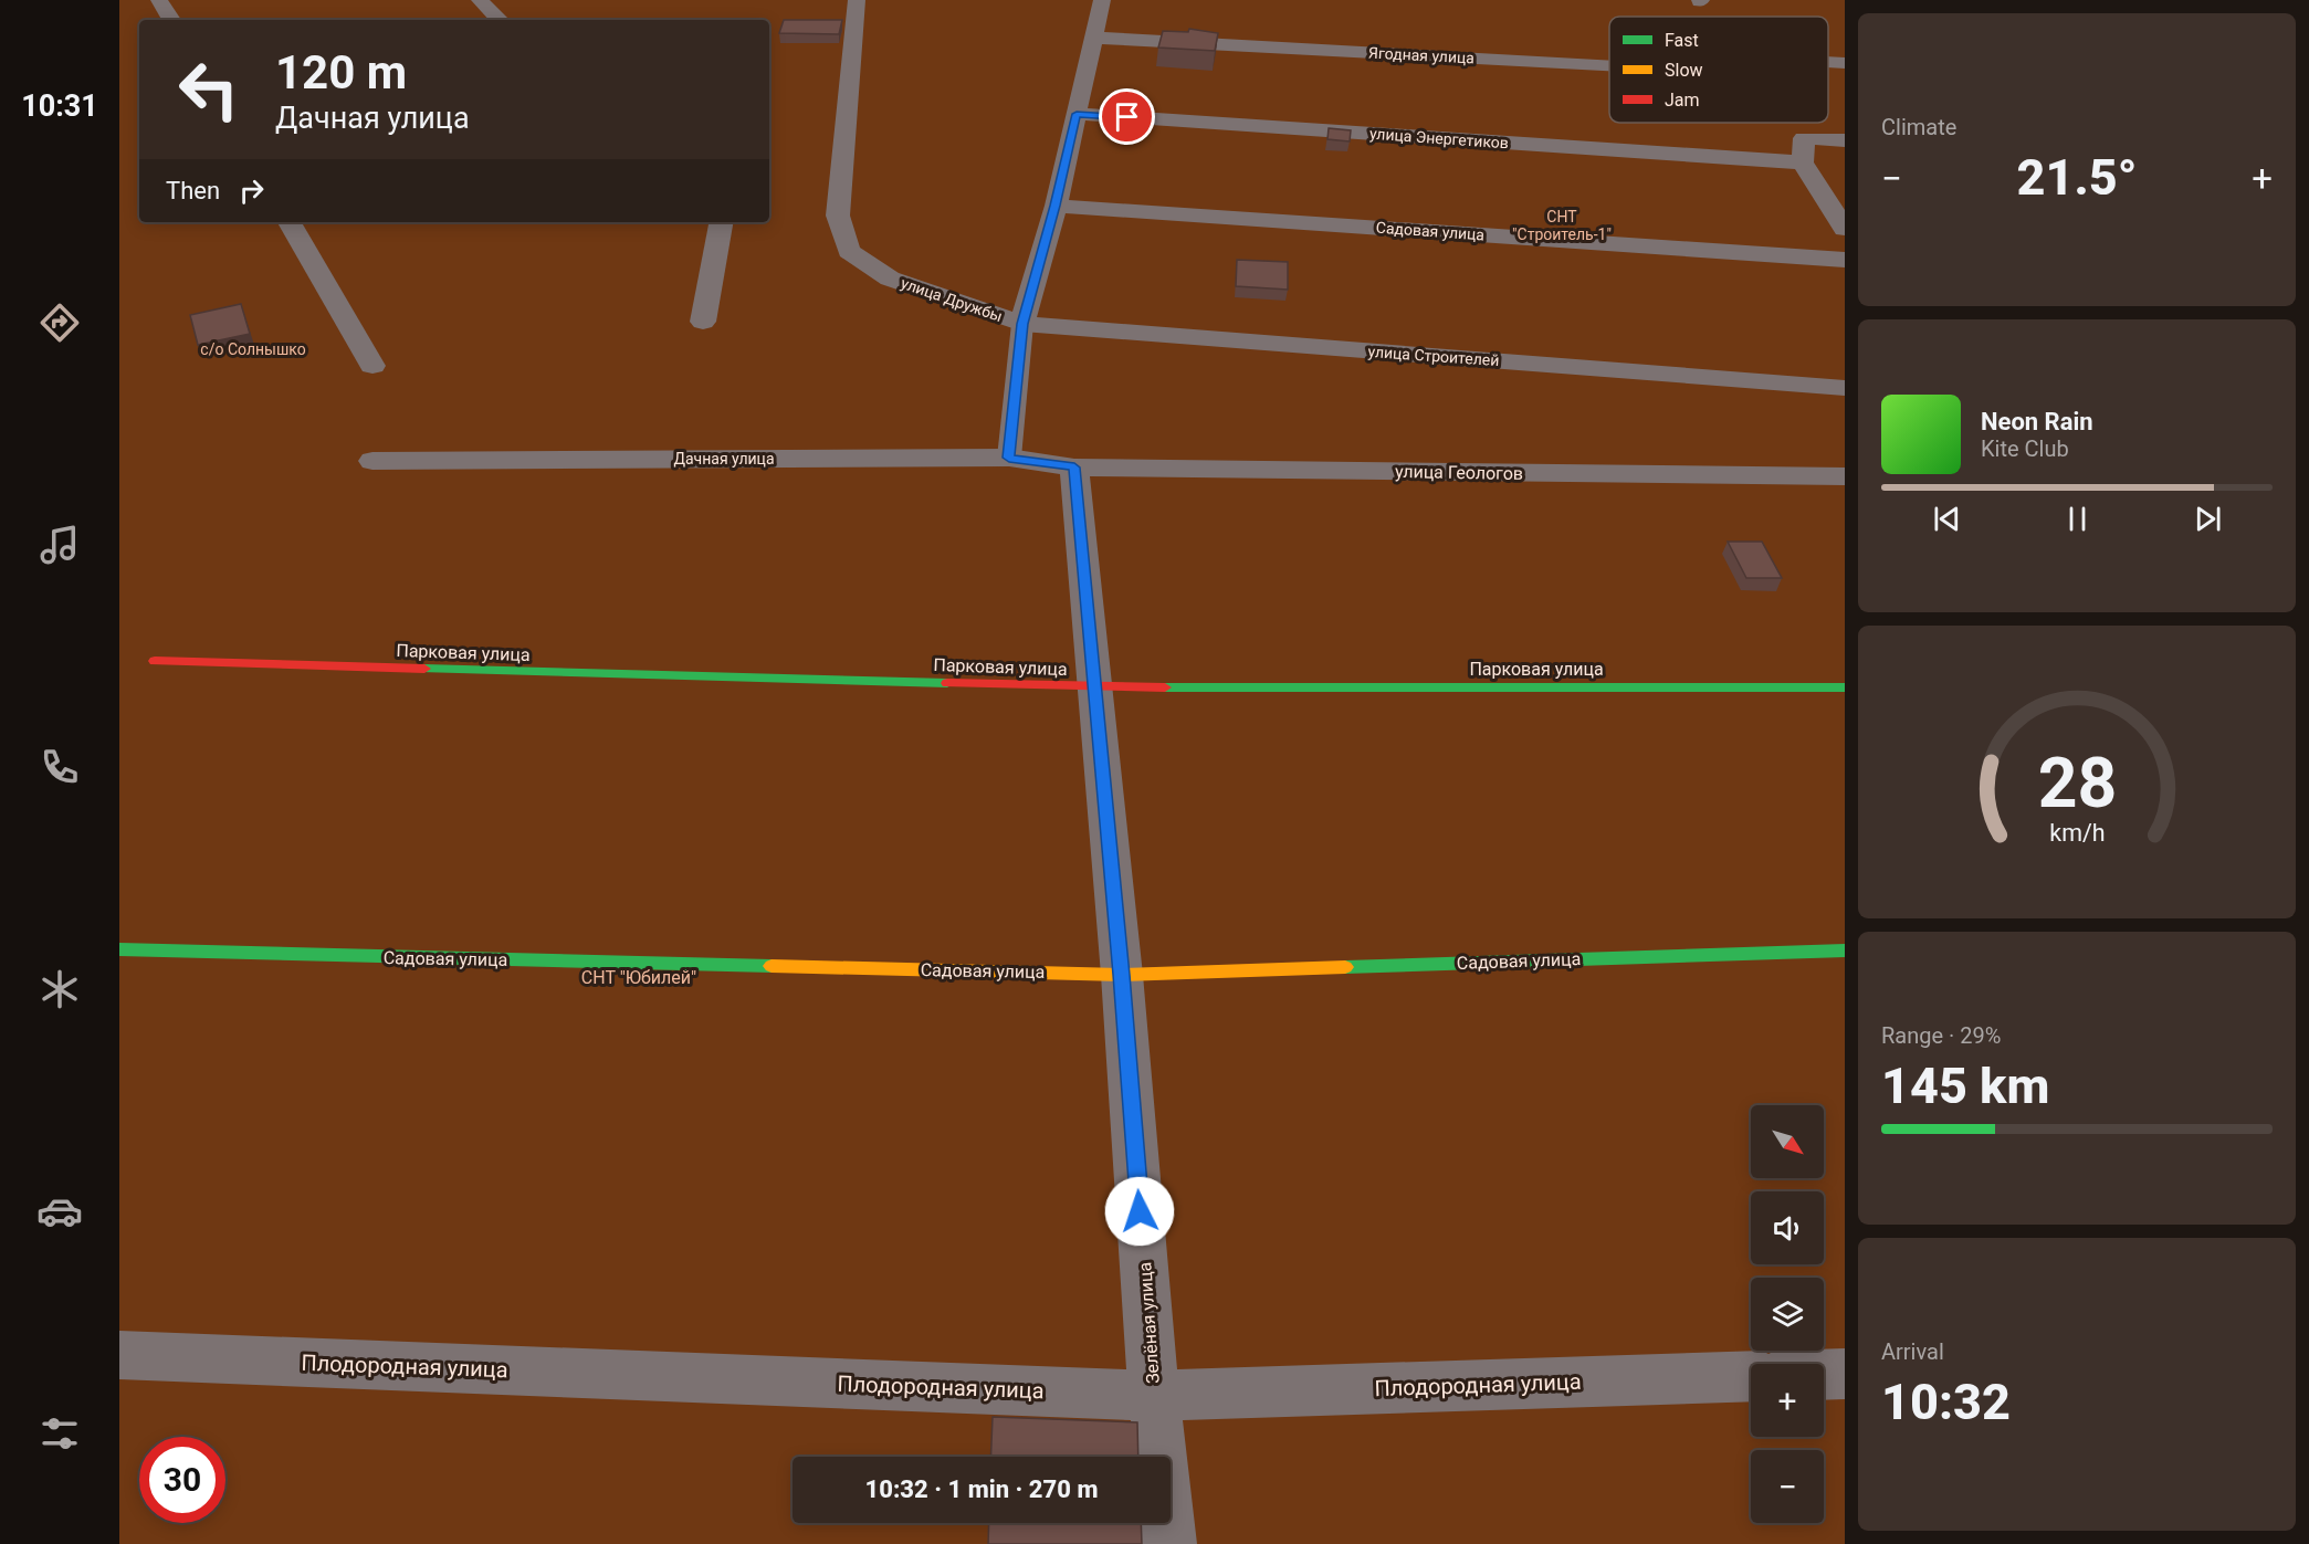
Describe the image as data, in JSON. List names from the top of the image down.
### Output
{
  "streets": {
    "street": [
      "Ягодная улица",
      "улица Энергетиков",
      "Садовая улица",
      "улица Дружбы",
      "улица Строителей",
      "Дачная улица",
      "улица Геологов",
      "Парковая улица",
      "Зелёная улица",
      "Плодородная улица"
    ]
  },
  "crossings": [
    ["Ягодная улица", "улица Дружбы"],
    ["улица Энергетиков", "улица Дружбы"],
    ["Садовая улица", "улица Дружбы"],
    ["Садовая улица", "Зелёная улица"],
    ["улица Дружбы", "улица Строителей"],
    ["Дачная улица", "улица Геологов"],
    ["Дачная улица", "Зелёная улица"],
    ["улица Геологов", "Зелёная улица"],
    ["Парковая улица", "Зелёная улица"],
    ["Зелёная улица", "Плодородная улица"]
  ],
  "parks": ["СНТ \"Строитель-1\"", "с/о Солнышко", "СНТ \"Юбилей\""],
  "legend": ["Fast", "Slow", "Jam"],
  "north": "bottom right",
  "page": {
    "tabs": "10:31",
    "tile": [
      "Climate",
      ["Range · 29%", "145 km"],
      ["Arrival", "10:32"]
    ],
    "turn": ["120 m", "Дачная улица"],
    "heat": ["−", "21.5°", "+"],
    "then": "Then",
    "song": ["Neon Rain", "Kite Club"],
    "map_buttons": ["+", "−"],
    "limit": "30",
    "trip": "10:32 · 1 min · 270 m",
    "gauge": ["28", "km/h"]
  }
}
